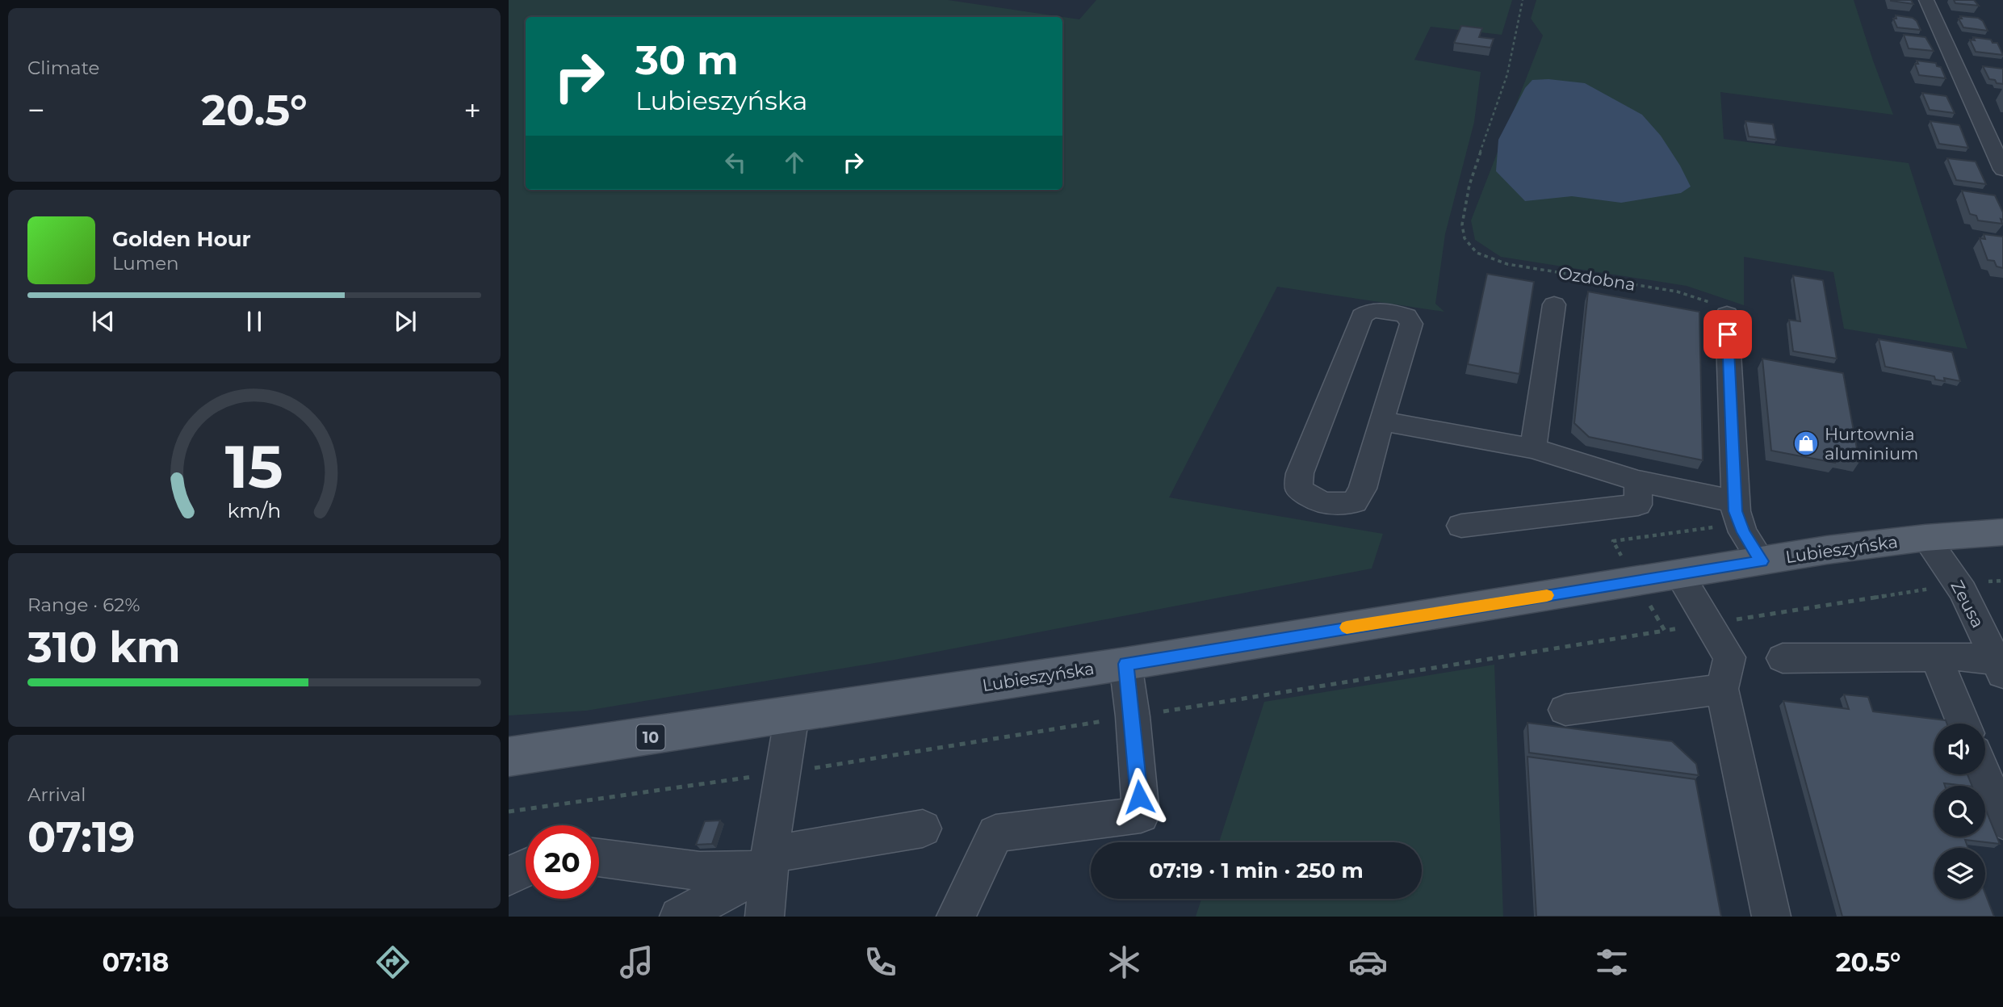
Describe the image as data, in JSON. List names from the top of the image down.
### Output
{
  "streets": {
    "main road": ["Lubieszyńska", "10"],
    "street": ["Zeusa"],
    "path": ["Ozdobna"]
  },
  "crossings": [
    ["Lubieszyńska", "Zeusa"]
  ],
  "places": {
    "shop": ["Hurtownia aluminium"]
  },
  "page": {
    "tile": [
      "Climate",
      ["Range · 62%", "310 km"],
      ["Arrival", "07:19"]
    ],
    "turn": ["30 m", "Lubieszyńska"],
    "heat": ["−", "20.5°", "+"],
    "song": ["Golden Hour", "Lumen"],
    "limit": "20",
    "trip": "07:19 · 1 min · 250 m",
    "tabs": ["07:18", "20.5°"],
    "gauge": ["15", "km/h"]
  }
}
